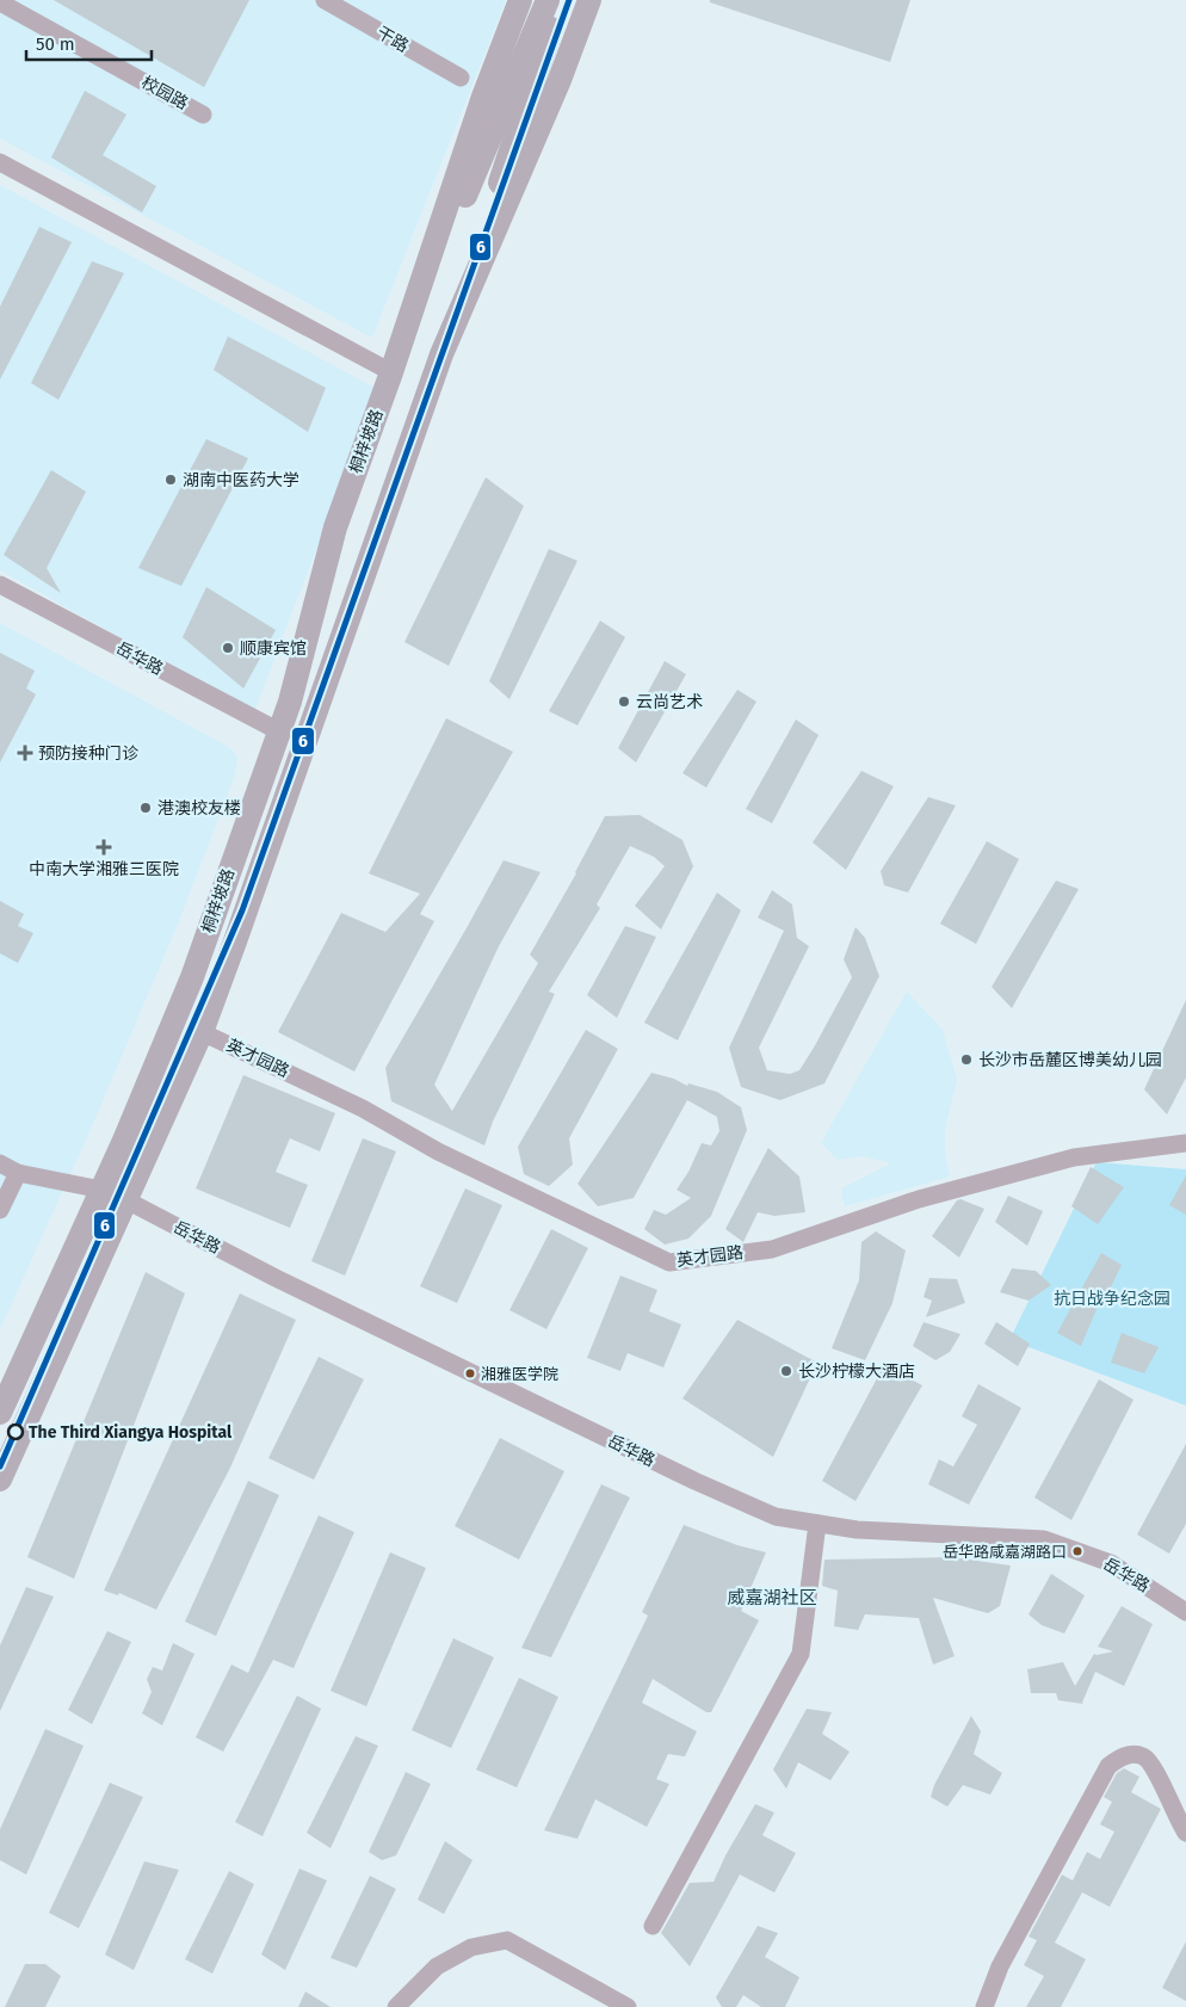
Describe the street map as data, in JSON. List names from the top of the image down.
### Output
{
  "streets": {
    "main road": ["桐梓坡路"],
    "street": [
      "干路",
      "校园路",
      "岳华路",
      "英才园路"
    ]
  },
  "crossings": [
    ["桐梓坡路", "岳华路"],
    ["桐梓坡路", "英才园路"]
  ],
  "districts": ["威嘉湖社区"],
  "parks": ["抗日战争纪念园"],
  "places": {
    "other": [
      "湖南中医药大学",
      "顺康宾馆",
      "云尚艺术",
      "港澳校友楼",
      "长沙市岳麓区博美幼儿园",
      "长沙柠檬大酒店",
      "湘雅医学院",
      "The Third Xiangya Hospital",
      "岳华路咸嘉湖路口"
    ],
    "health": ["预防接种门诊", "中南大学湘雅三医院"]
  },
  "lines": ["transit line 6"],
  "scale_bar": "50 m"
}
